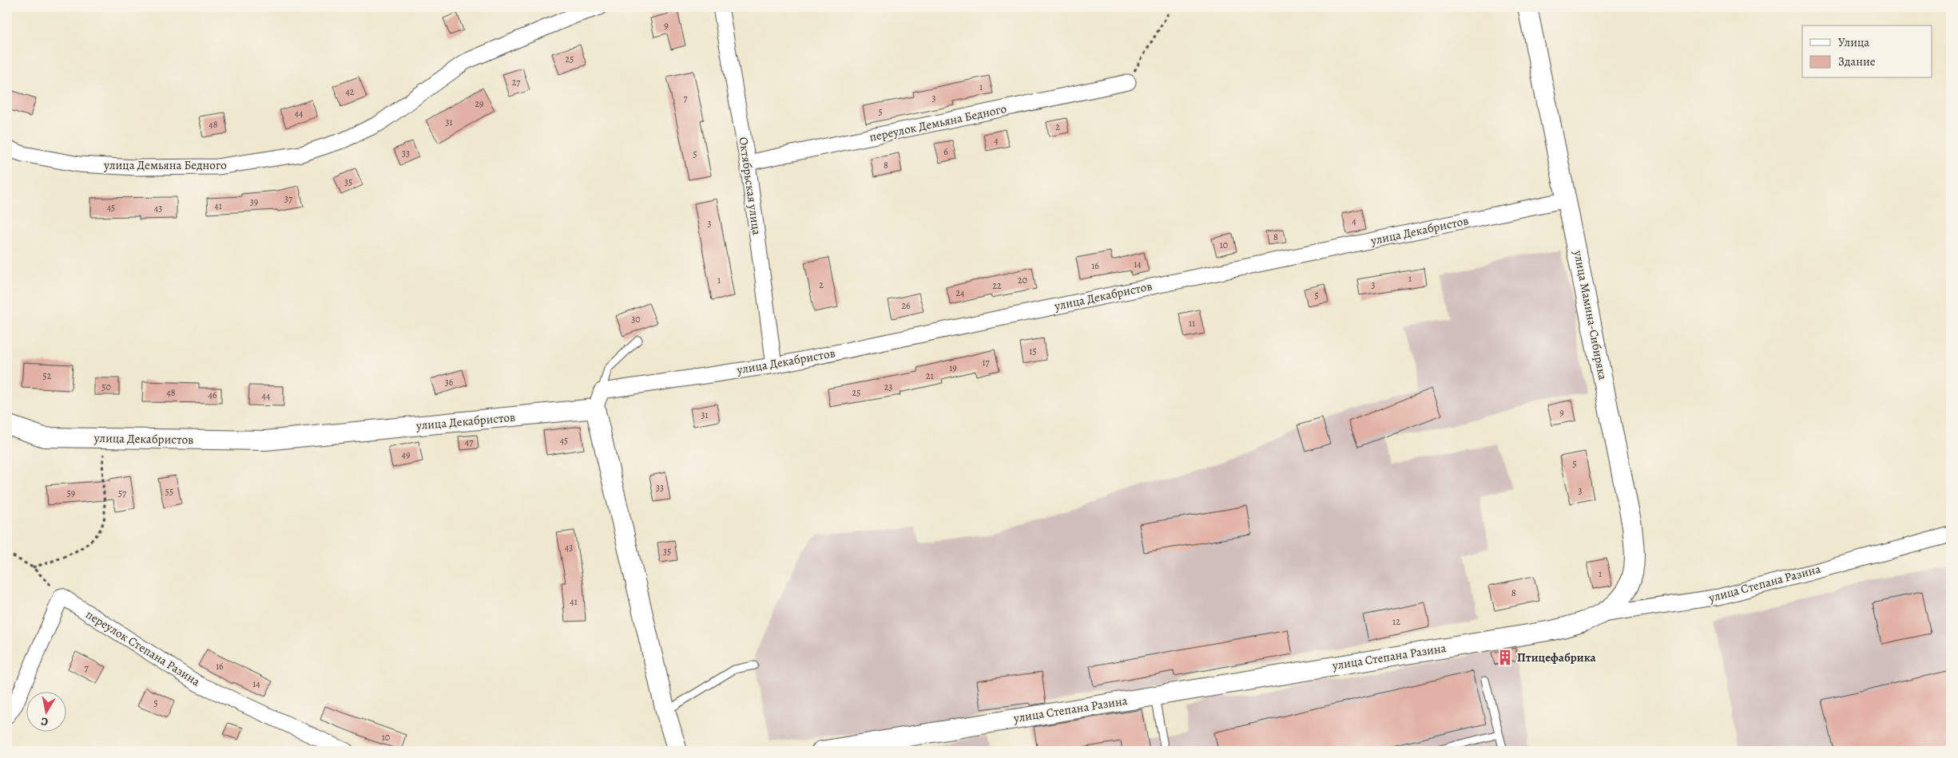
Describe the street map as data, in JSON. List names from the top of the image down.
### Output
{
  "streets": {
    "street": [
      "переулок Демьяна Бедного",
      "улица Демьяна Бедного",
      "Октябрьская улица",
      "улица Декабристов",
      "улица Мамина-Сибиряка",
      "улица Степана Разина",
      "переулок Степана Разина"
    ]
  },
  "crossings": [
    ["переулок Демьяна Бедного", "Октябрьская улица"],
    ["Октябрьская улица", "улица Декабристов"],
    ["улица Декабристов", "улица Мамина-Сибиряка"],
    ["улица Мамина-Сибиряка", "улица Степана Разина"]
  ],
  "places": {
    "building": ["Птицефабрика"]
  },
  "house_numbers": [
    "9",
    "25",
    "27",
    "1",
    "42",
    "7",
    "3",
    "29",
    "5",
    "44",
    "31",
    "48",
    "2",
    "4",
    "6",
    "33",
    "5",
    "8",
    "35",
    "37",
    "39",
    "41",
    "45",
    "43",
    "4",
    "3",
    "8",
    "10",
    "14",
    "16",
    "1",
    "1",
    "20",
    "2",
    "3",
    "22",
    "24",
    "5",
    "26",
    "30",
    "11",
    "15",
    "17",
    "19",
    "52",
    "21",
    "36",
    "50",
    "23",
    "48",
    "25",
    "46",
    "44",
    "9",
    "31",
    "45",
    "47",
    "49",
    "5",
    "33",
    "3",
    "55",
    "59",
    "57",
    "43",
    "35",
    "1",
    "8",
    "41",
    "12",
    "16",
    "7",
    "14",
    "5",
    "10"
  ],
  "legend": ["Улица", "Здание"],
  "north": "bottom"
}
